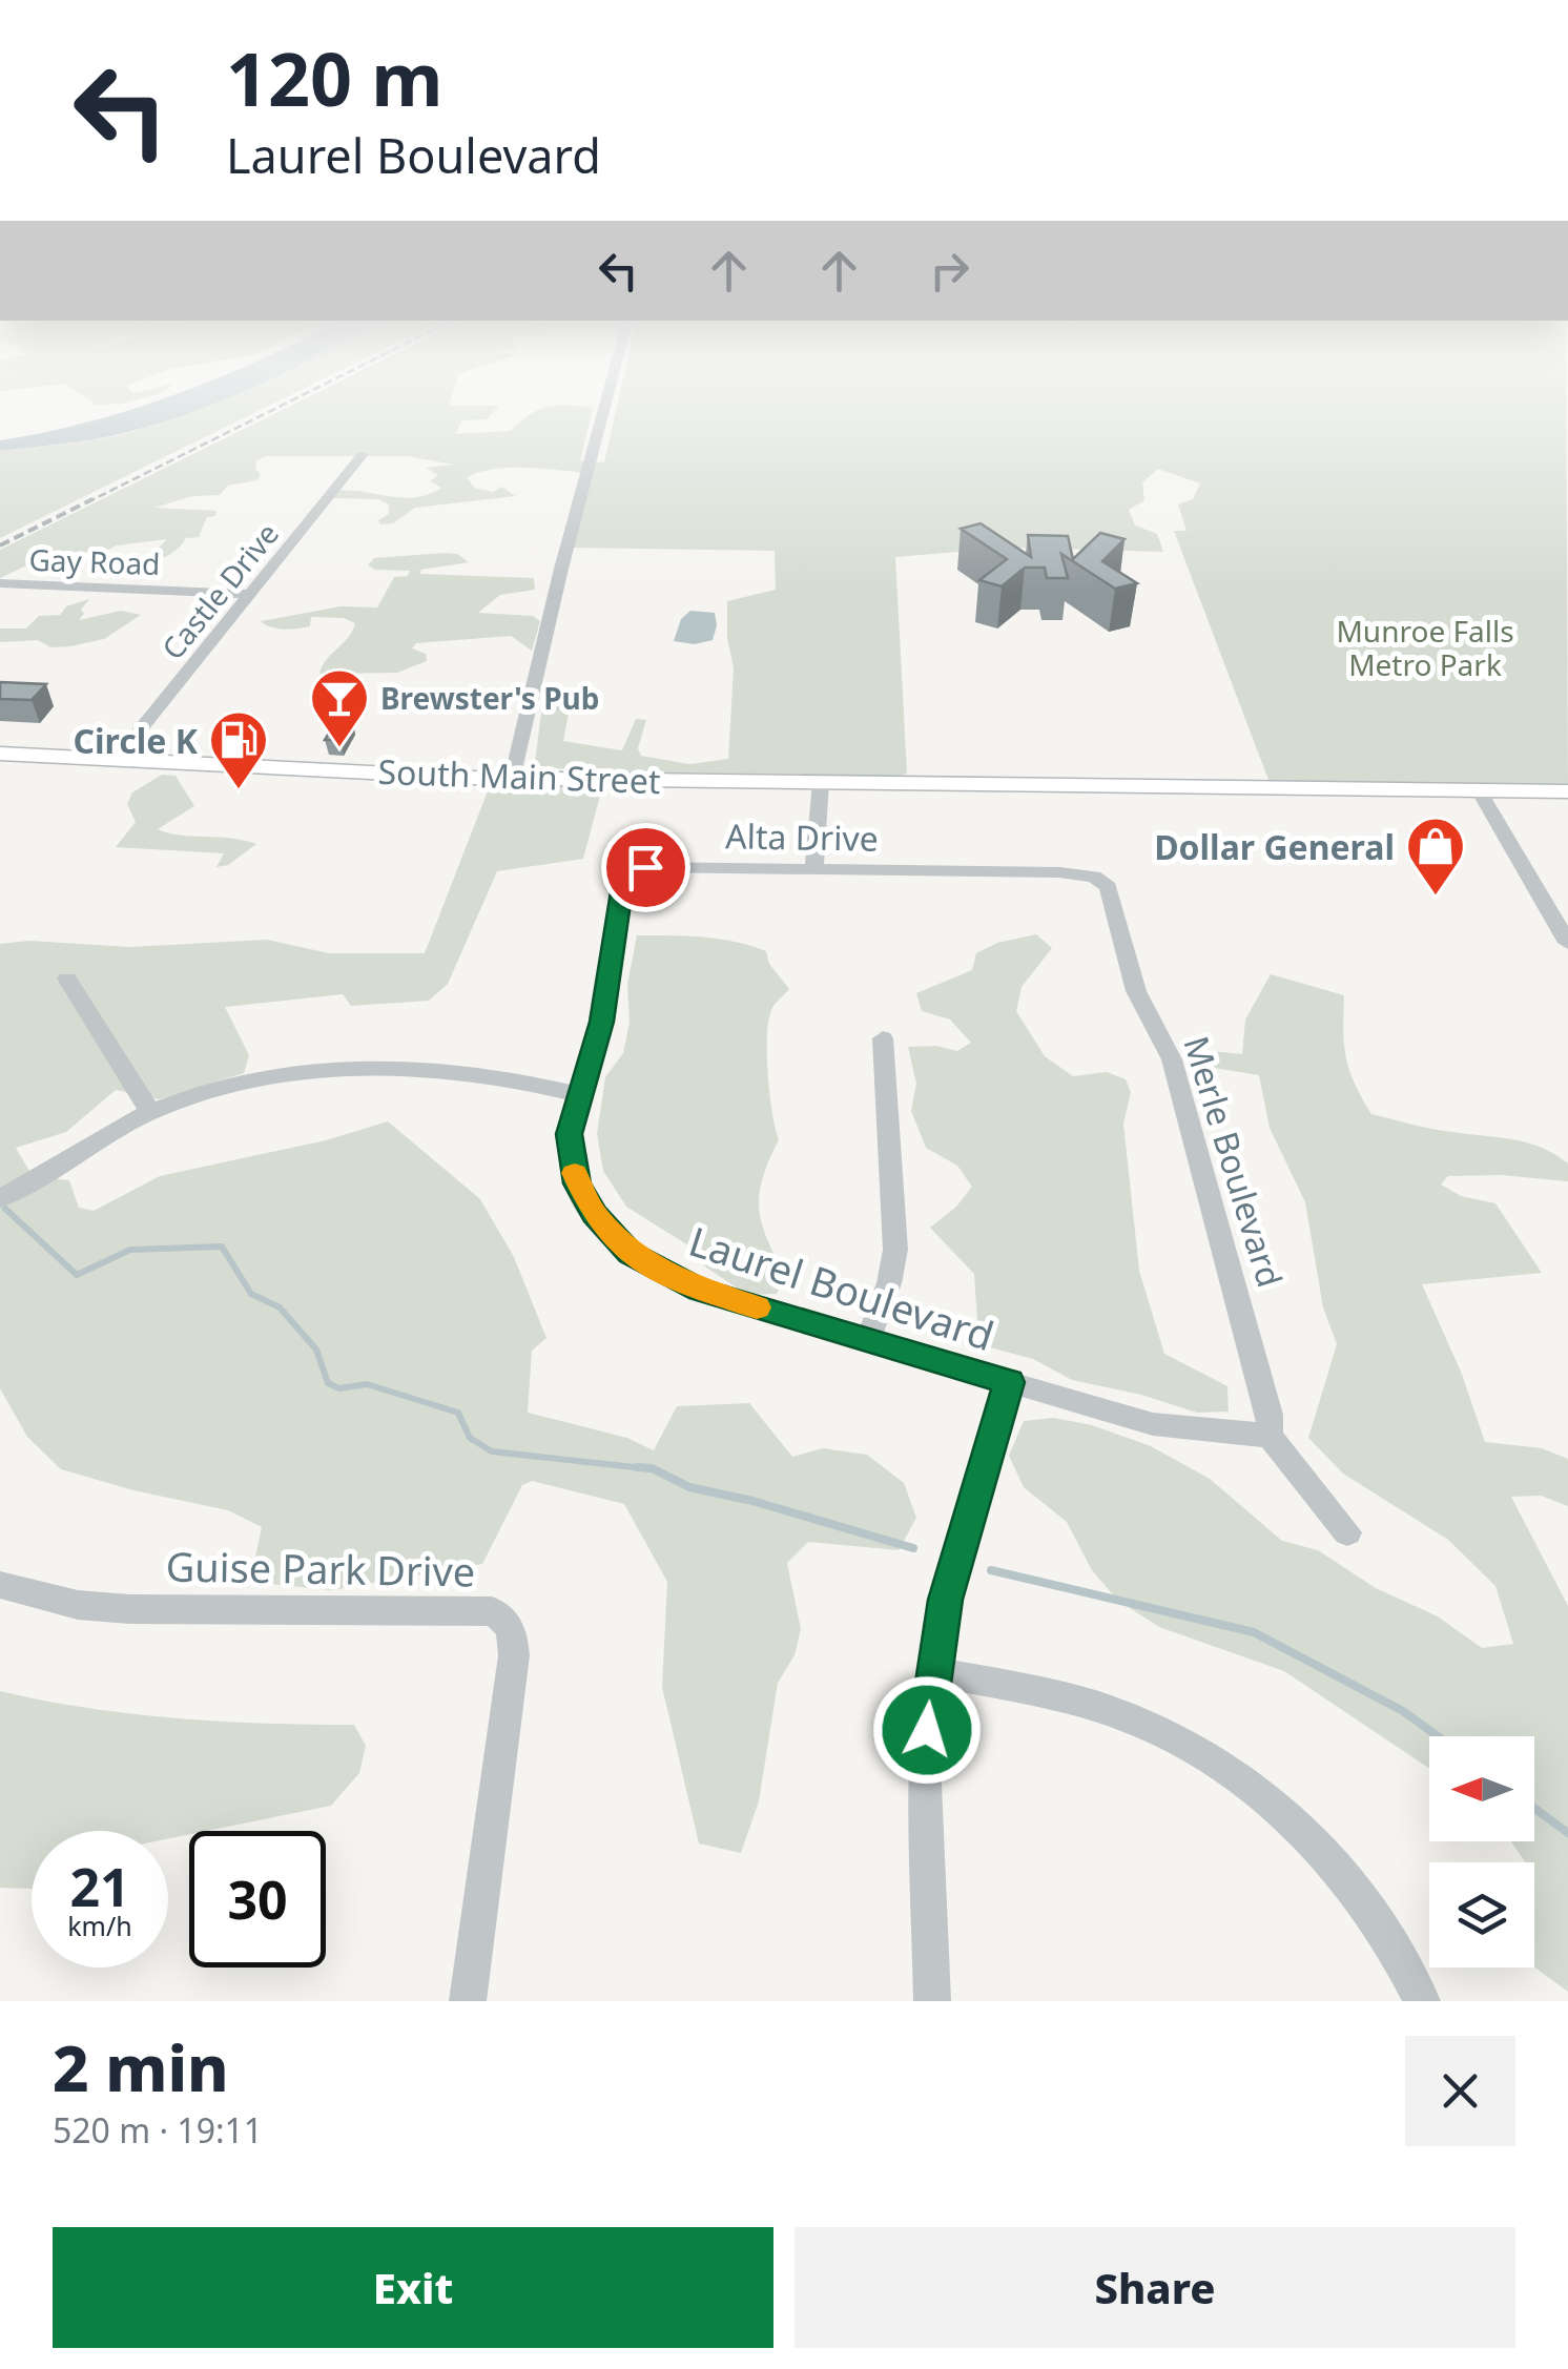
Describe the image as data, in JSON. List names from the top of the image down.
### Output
{
  "streets": {
    "main road": ["South Main Street"],
    "street": [
      "Gay Road",
      "Castle Drive",
      "Alta Drive",
      "Merle Boulevard",
      "Laurel Boulevard",
      "Guise Park Drive"
    ]
  },
  "crossings": [
    ["Gay Road", "Castle Drive"],
    ["Castle Drive", "South Main Street"],
    ["Alta Drive", "Merle Boulevard"],
    ["Alta Drive", "Laurel Boulevard"],
    ["Merle Boulevard", "Laurel Boulevard"]
  ],
  "parks": ["Munroe Falls Metro Park"],
  "places": {
    "bar": ["Brewster's Pub"],
    "fuel station": ["Circle K"],
    "shop": ["Dollar General"]
  },
  "north": "left",
  "page": {
    "turn": ["120 m", "Laurel Boulevard"],
    "speed": "21 km/h",
    "limit": "30",
    "heading": ["2 min", "520 m · 19:11"],
    "buttons": ["Exit", "Share"]
  }
}
